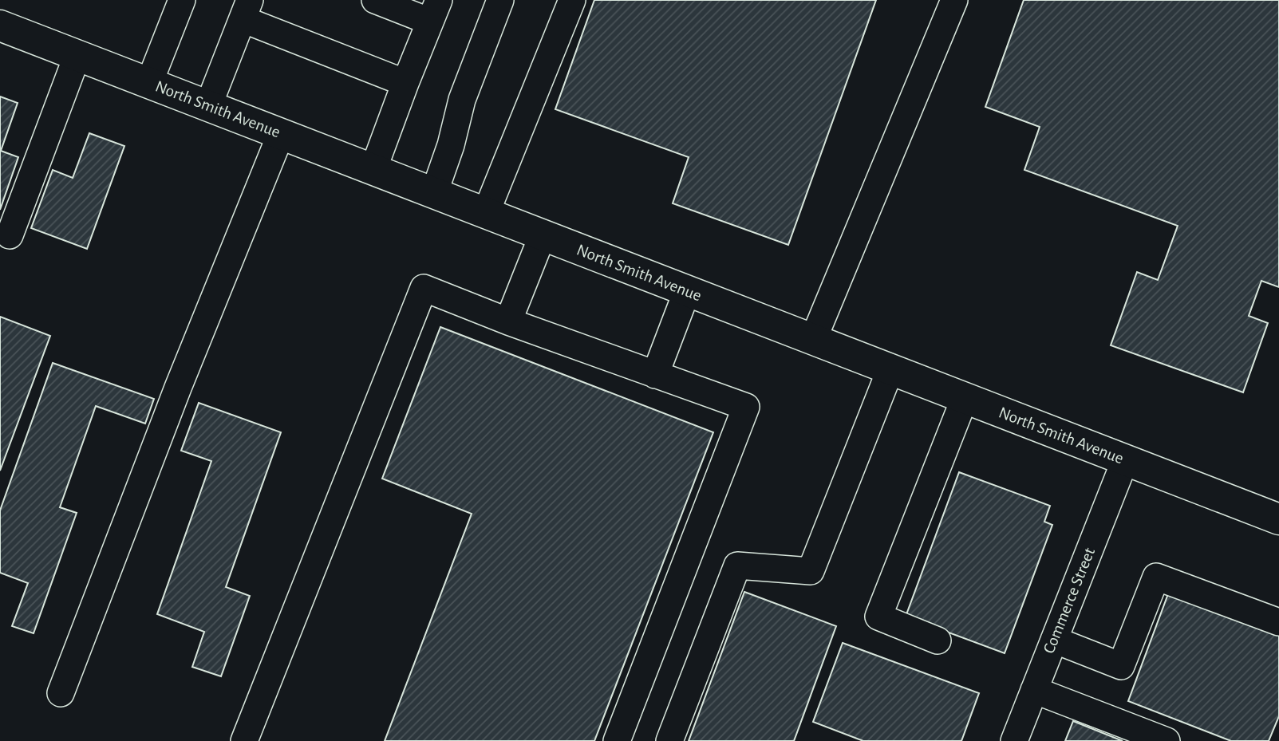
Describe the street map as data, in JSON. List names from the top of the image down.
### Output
{
  "streets": {
    "main road": ["North Smith Avenue"],
    "street": ["Commerce Street"]
  },
  "crossings": [
    ["North Smith Avenue", "Commerce Street"]
  ]
}
